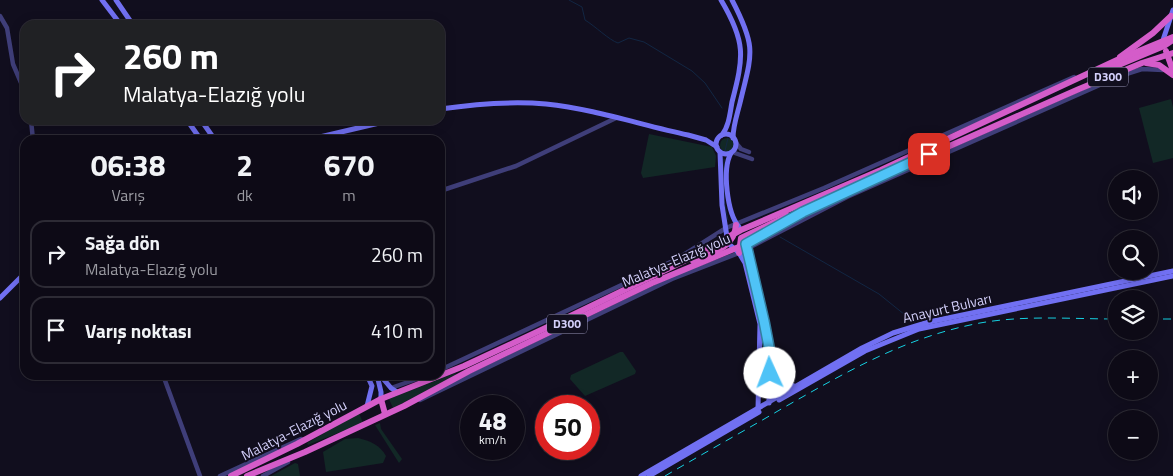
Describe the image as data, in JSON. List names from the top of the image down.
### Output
{
  "streets": {
    "highway": ["D300", "Malatya-Elazığ yolu"],
    "main road": ["Anayurt Bulvarı"]
  },
  "crossings": [
    ["D300", "Malatya-Elazığ yolu"]
  ],
  "page": {
    "turn": ["260 m", "Malatya-Elazığ yolu"],
    "eta": [
      "06:38",
      "Varış",
      "2",
      "dk",
      "670",
      "m"
    ],
    "map_buttons": ["+", "−"],
    "list": [
      {
        "name": "Sağa dön",
        "note": "Malatya-Elazığ yolu",
        "value": "260 m"
      },
      {
        "name": "Varış noktası",
        "value": "410 m"
      }
    ],
    "speed": "48 km/h",
    "limit": "50"
  }
}
